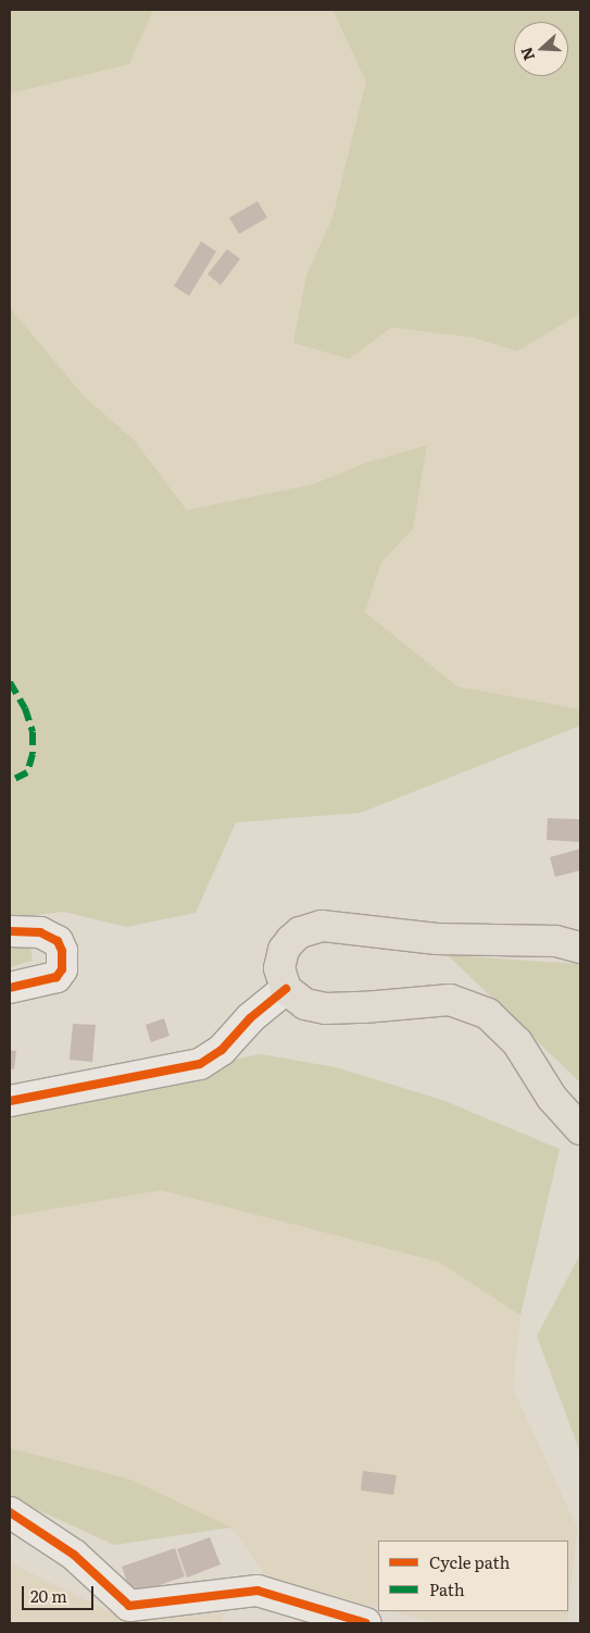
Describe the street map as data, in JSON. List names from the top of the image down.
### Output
{
  "legend": ["Cycle path", "Path"],
  "scale_bar": "20 m",
  "north": "left"
}
